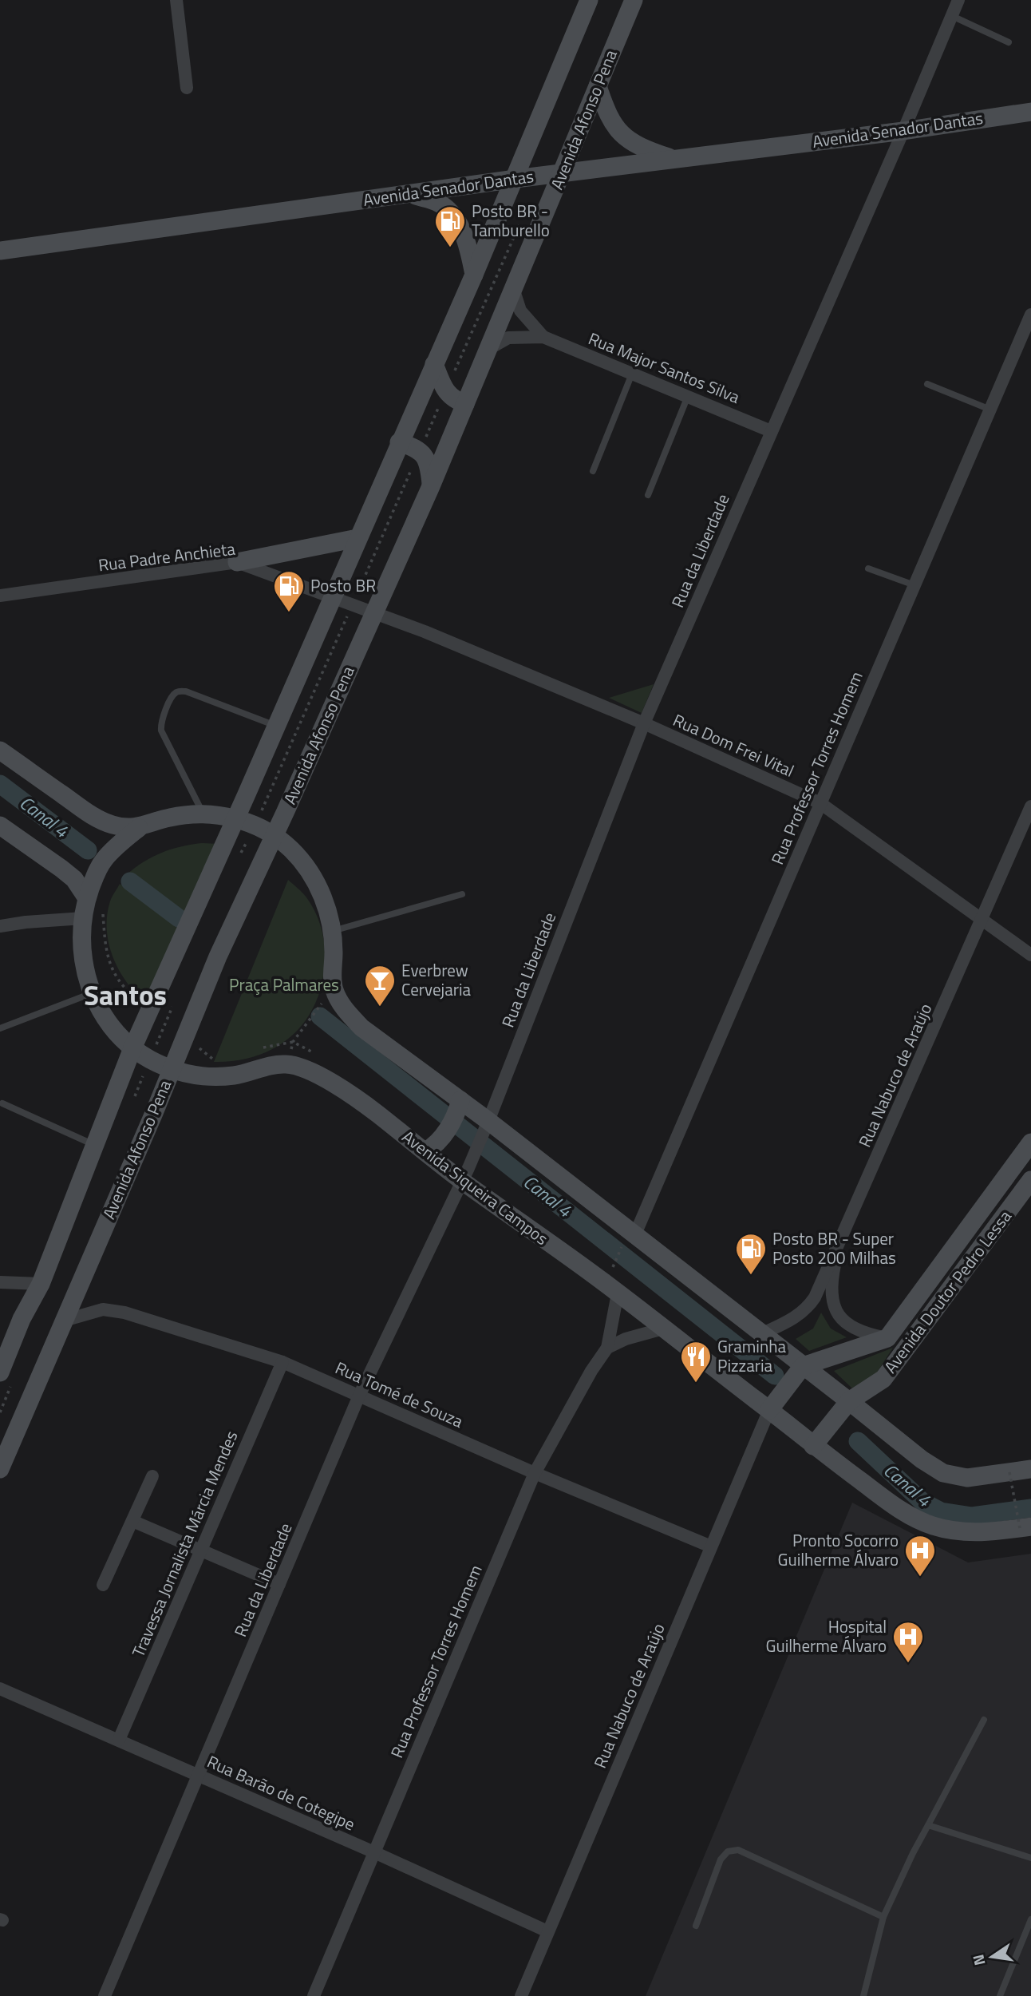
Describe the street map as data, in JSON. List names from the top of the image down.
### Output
{
  "streets": {
    "main road": [
      "Avenida Afonso Pena",
      "Avenida Senador Dantas",
      "Avenida Siqueira Campos",
      "Avenida Doutor Pedro Lessa"
    ],
    "street": [
      "Rua Major Santos Silva",
      "Rua da Liberdade",
      "Rua Padre Anchieta",
      "Rua Dom Frei Vital",
      "Rua Professor Torres Homem",
      "Rua Nabuco de Araújo",
      "Rua Tomé de Souza",
      "Travessa Jornalista Márcia Mendes",
      "Rua Barão de Cotegipe"
    ]
  },
  "crossings": [
    ["Avenida Afonso Pena", "Avenida Senador Dantas"],
    ["Avenida Afonso Pena", "Rua Major Santos Silva"],
    ["Avenida Afonso Pena", "Rua Padre Anchieta"],
    ["Avenida Afonso Pena", "Rua Dom Frei Vital"],
    ["Avenida Afonso Pena", "Avenida Siqueira Campos"],
    ["Avenida Afonso Pena", "Rua Tomé de Souza"],
    ["Avenida Senador Dantas", "Rua da Liberdade"],
    ["Rua Major Santos Silva", "Rua da Liberdade"],
    ["Rua da Liberdade", "Rua Dom Frei Vital"],
    ["Rua da Liberdade", "Avenida Siqueira Campos"],
    ["Rua da Liberdade", "Rua Tomé de Souza"],
    ["Rua da Liberdade", "Rua Barão de Cotegipe"],
    ["Rua Padre Anchieta", "Rua Dom Frei Vital"],
    ["Rua Dom Frei Vital", "Rua Professor Torres Homem"],
    ["Rua Dom Frei Vital", "Rua Nabuco de Araújo"],
    ["Rua Professor Torres Homem", "Avenida Siqueira Campos"],
    ["Rua Professor Torres Homem", "Rua Tomé de Souza"],
    ["Rua Professor Torres Homem", "Rua Barão de Cotegipe"],
    ["Rua Nabuco de Araújo", "Avenida Siqueira Campos"],
    ["Rua Nabuco de Araújo", "Avenida Doutor Pedro Lessa"],
    ["Rua Nabuco de Araújo", "Rua Tomé de Souza"],
    ["Rua Nabuco de Araújo", "Rua Barão de Cotegipe"],
    ["Avenida Siqueira Campos", "Avenida Doutor Pedro Lessa"],
    ["Rua Tomé de Souza", "Travessa Jornalista Márcia Mendes"],
    ["Travessa Jornalista Márcia Mendes", "Rua Barão de Cotegipe"]
  ],
  "districts": ["Santos"],
  "water": ["Canal 4"],
  "parks": ["Praça Palmares"],
  "places": {
    "fuel station": ["Posto BR - Tamburello", "Posto BR", "Posto BR - Super Posto 200 Milhas"],
    "bar": ["Everbrew Cervejaria"],
    "restaurant": ["Graminha Pizzaria"],
    "hospital": ["Pronto Socorro Guilherme Álvaro", "Hospital Guilherme Álvaro"]
  },
  "north": "left"
}
